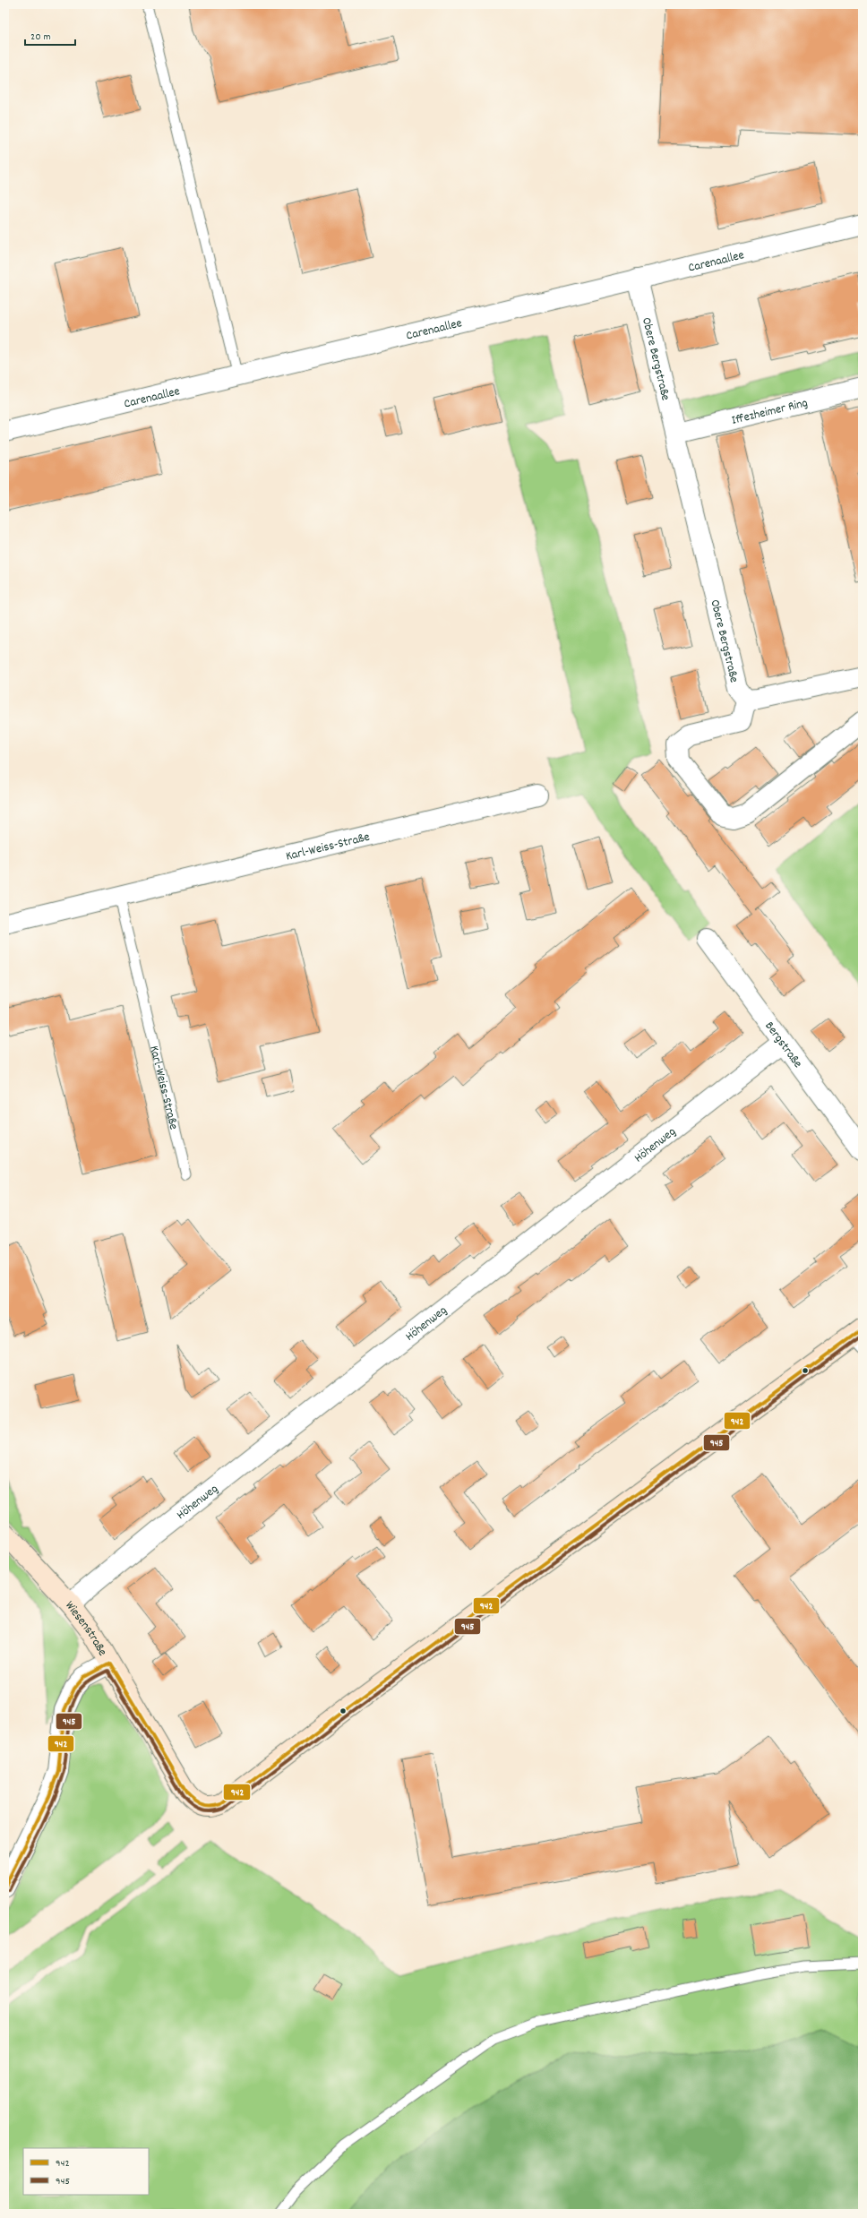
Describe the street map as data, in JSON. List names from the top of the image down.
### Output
{
  "streets": {
    "street": [
      "Carenaallee",
      "Obere Bergstraße",
      "Iffezheimer Ring",
      "Karl-Weiss-Straße",
      "Bergstraße",
      "Höhenweg",
      "Wiesenstraße"
    ]
  },
  "crossings": [
    ["Carenaallee", "Obere Bergstraße"],
    ["Obere Bergstraße", "Iffezheimer Ring"],
    ["Bergstraße", "Höhenweg"],
    ["Höhenweg", "Wiesenstraße"]
  ],
  "lines": ["transit line 942", "transit line 945"],
  "legend": ["942", "945"],
  "scale_bar": "20 m"
}
